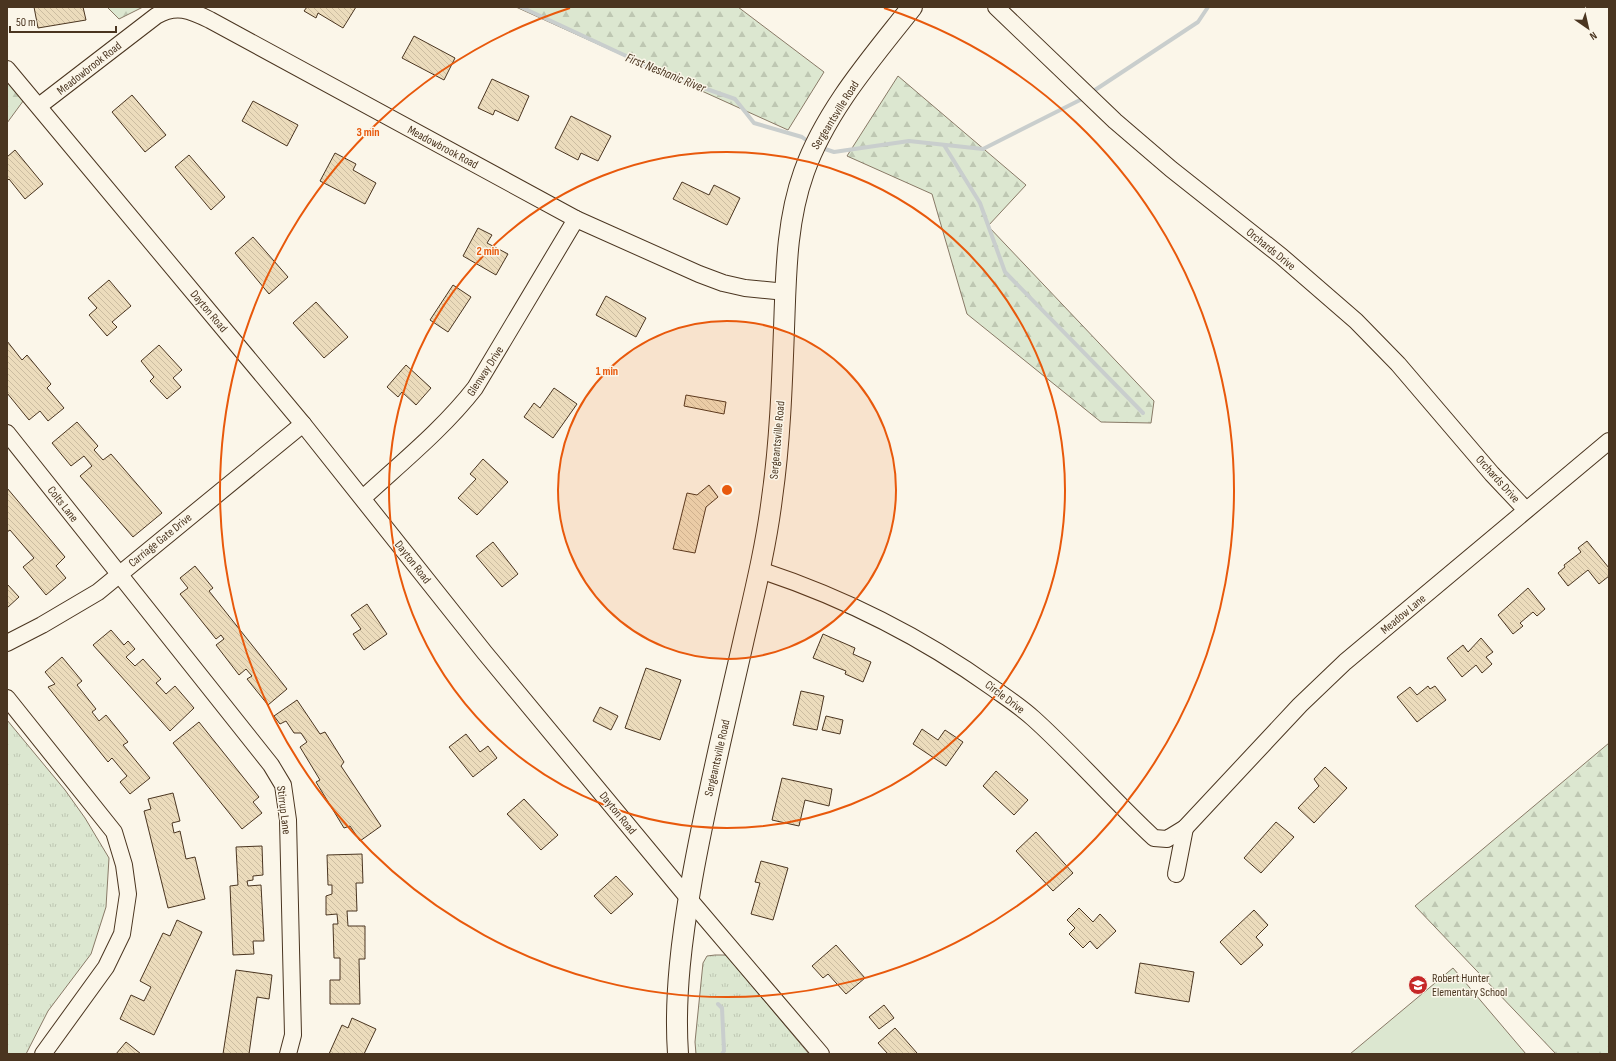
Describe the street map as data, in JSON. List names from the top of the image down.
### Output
{
  "streets": {
    "main road": ["Sergeantsville Road"],
    "street": [
      "Meadowbrook Road",
      "Orchards Drive",
      "Dayton Road",
      "Glenway Drive",
      "Colts Lane",
      "Carriage Gate Drive",
      "Meadow Lane",
      "Circle Drive",
      "Stirrup Lane"
    ]
  },
  "crossings": [
    ["Meadowbrook Road", "Sergeantsville Road"],
    ["Meadowbrook Road", "Dayton Road"],
    ["Meadowbrook Road", "Glenway Drive"],
    ["Sergeantsville Road", "Dayton Road"],
    ["Sergeantsville Road", "Circle Drive"],
    ["Orchards Drive", "Meadow Lane"],
    ["Dayton Road", "Glenway Drive"],
    ["Dayton Road", "Carriage Gate Drive"],
    ["Colts Lane", "Carriage Gate Drive"],
    ["Colts Lane", "Stirrup Lane"],
    ["Carriage Gate Drive", "Stirrup Lane"],
    ["Meadow Lane", "Circle Drive"]
  ],
  "water": ["First Neshanic River"],
  "places": {
    "school or university": ["Robert Hunter Elementary School"]
  },
  "scale_bar": "50 m",
  "north": "bottom right",
  "rings": ["3 min", "2 min", "1 min"]
}
